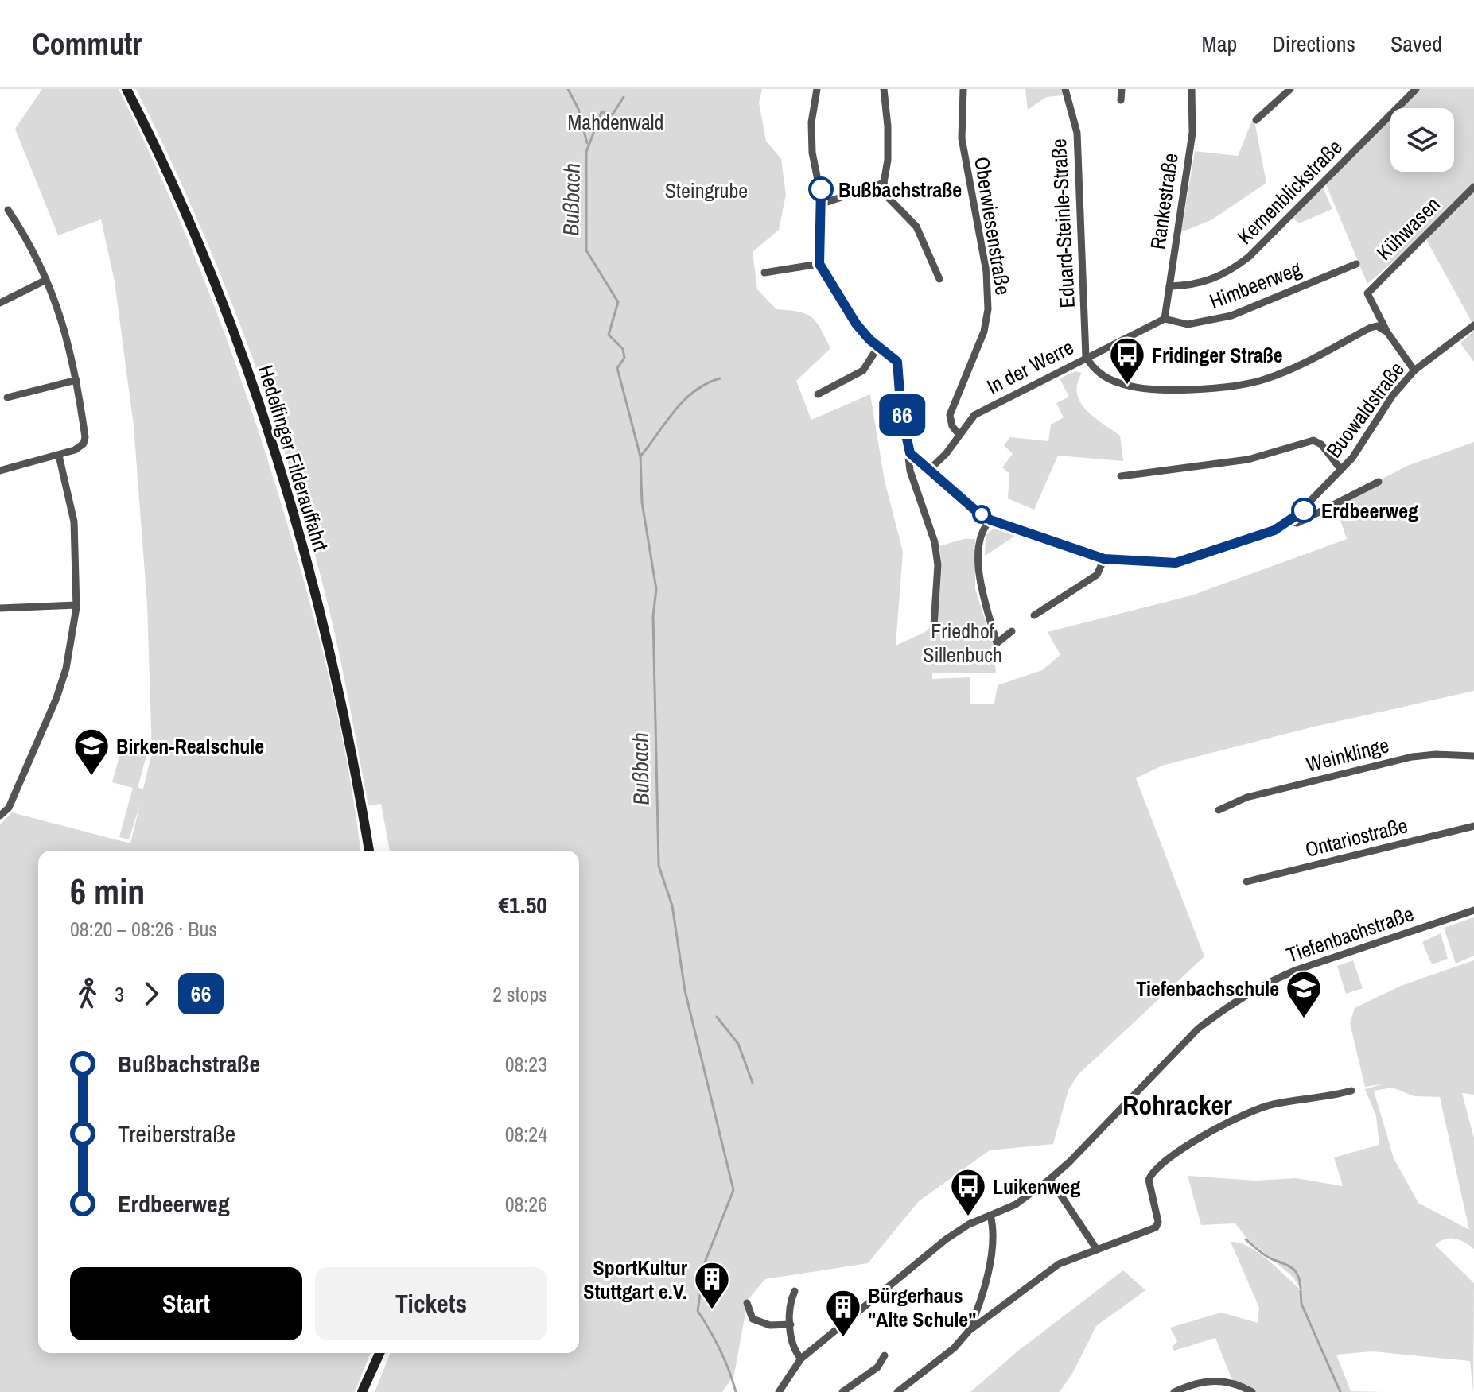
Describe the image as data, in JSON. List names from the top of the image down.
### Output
{
  "streets": {
    "main road": ["Hedelfinger Filderauffahrt"],
    "street": [
      "Kernenblickstraße",
      "Rankestraße",
      "Eduard-Steinle-Straße",
      "Oberwiesenstraße",
      "Kühwasen",
      "Himbeerweg",
      "In der Werre",
      "Buowaldstraße",
      "Weinklinge",
      "Ontariostraße",
      "Tiefenbachstraße"
    ]
  },
  "crossings": [
    ["Kernenblickstraße", "Rankestraße"],
    ["Rankestraße", "Himbeerweg"],
    ["Rankestraße", "In der Werre"],
    ["Eduard-Steinle-Straße", "In der Werre"],
    ["Oberwiesenstraße", "In der Werre"],
    ["Himbeerweg", "In der Werre"],
    ["In der Werre", "Buowaldstraße"]
  ],
  "districts": ["Rohracker"],
  "water": ["Bußbach"],
  "parks": ["Mahdenwald", "Steingrube", "Friedhof Sillenbuch"],
  "places": {
    "other": ["Bußbachstraße", "Erdbeerweg"],
    "bus stop": ["Fridinger Straße", "Luikenweg"],
    "school or university": ["Birken-Realschule", "Tiefenbachschule"],
    "building": ["SportKultur Stuttgart e.V.", "Bürgerhaus \"Alte Schule\""]
  },
  "lines": ["bus line 66"],
  "page": {
    "header": "Commutr",
    "nav": ["Map", "Directions", "Saved"],
    "on_map": "66",
    "heading": ["6 min", "08:20 – 08:26 · Bus", "€1.50"],
    "legs": ["3", "66", "2 stops"],
    "list": [
      {
        "name": "Bußbachstraße",
        "value": "08:23"
      },
      {
        "name": "Treiberstraße",
        "value": "08:24"
      },
      {
        "name": "Erdbeerweg",
        "value": "08:26"
      }
    ],
    "buttons": ["Start", "Tickets"]
  }
}
